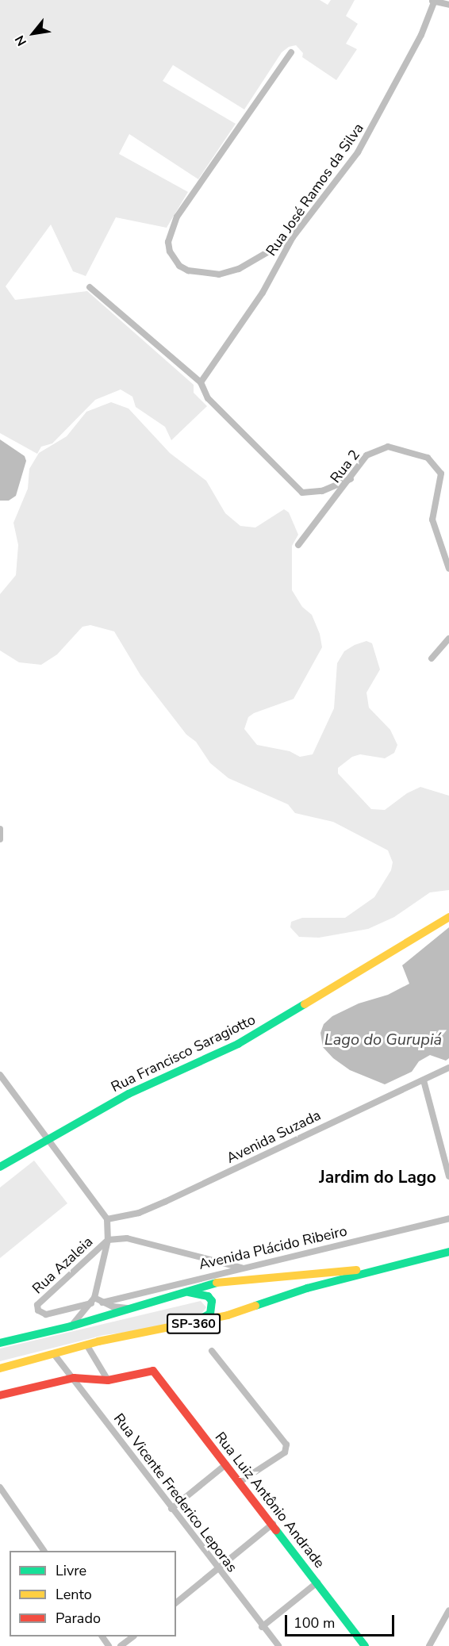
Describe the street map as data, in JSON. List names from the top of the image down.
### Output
{
  "streets": {
    "street": [
      "Rua José Ramos da Silva",
      "Rua 2",
      "Rua Francisco Saragiotto",
      "Avenida Suzada",
      "Avenida Plácido Ribeiro",
      "Rua Azaleia",
      "SP-360",
      "Rua Vicente Frederico Leporas",
      "Rua Luiz Antônio Andrade"
    ]
  },
  "crossings": [
    ["SP-360", "Rua Vicente Frederico Leporas"]
  ],
  "districts": ["Jardim do Lago"],
  "water": ["Lago do Gurupiá"],
  "legend": ["Livre", "Lento", "Parado"],
  "scale_bar": "100 m",
  "north": "bottom left"
}
